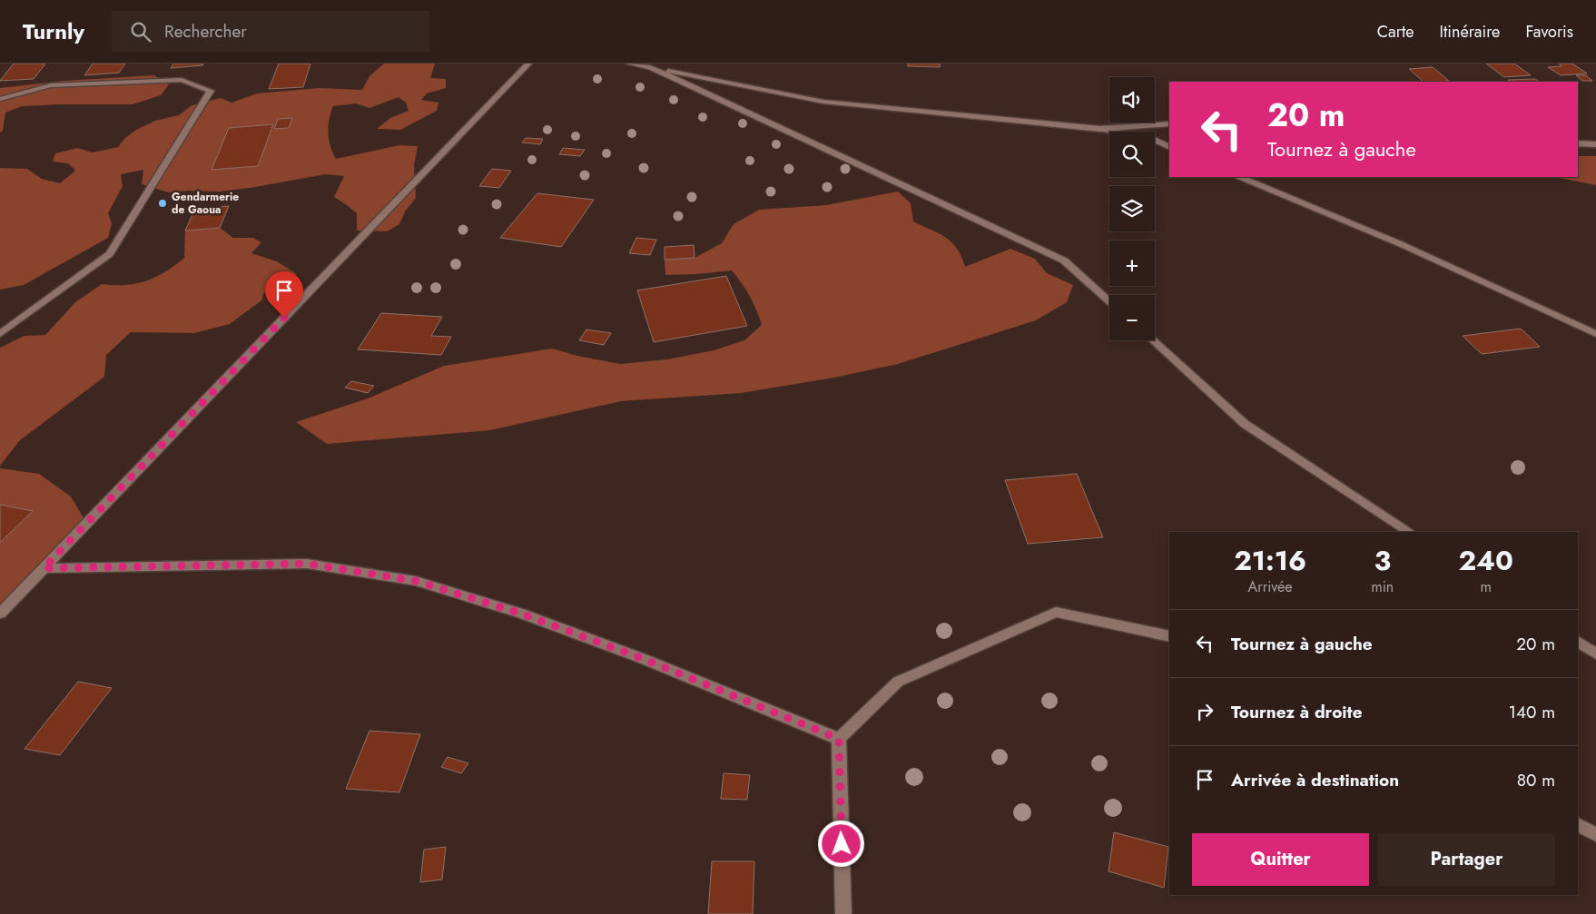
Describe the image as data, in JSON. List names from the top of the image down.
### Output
{
  "places": ["Gendarmerie de Gaoua"],
  "page": {
    "header": "Turnly",
    "search": "Rechercher",
    "nav": ["Carte", "Itinéraire", "Favoris"],
    "map_buttons": ["+", "−"],
    "turn": ["20 m", "Tournez à gauche"],
    "eta": [
      "21:16",
      "Arrivée",
      "3",
      "min",
      "240",
      "m"
    ],
    "list": [
      {
        "name": "Tournez à gauche",
        "value": "20 m"
      },
      {
        "name": "Tournez à droite",
        "value": "140 m"
      },
      {
        "name": "Arrivée à destination",
        "value": "80 m"
      }
    ],
    "buttons": ["Quitter", "Partager"]
  }
}
